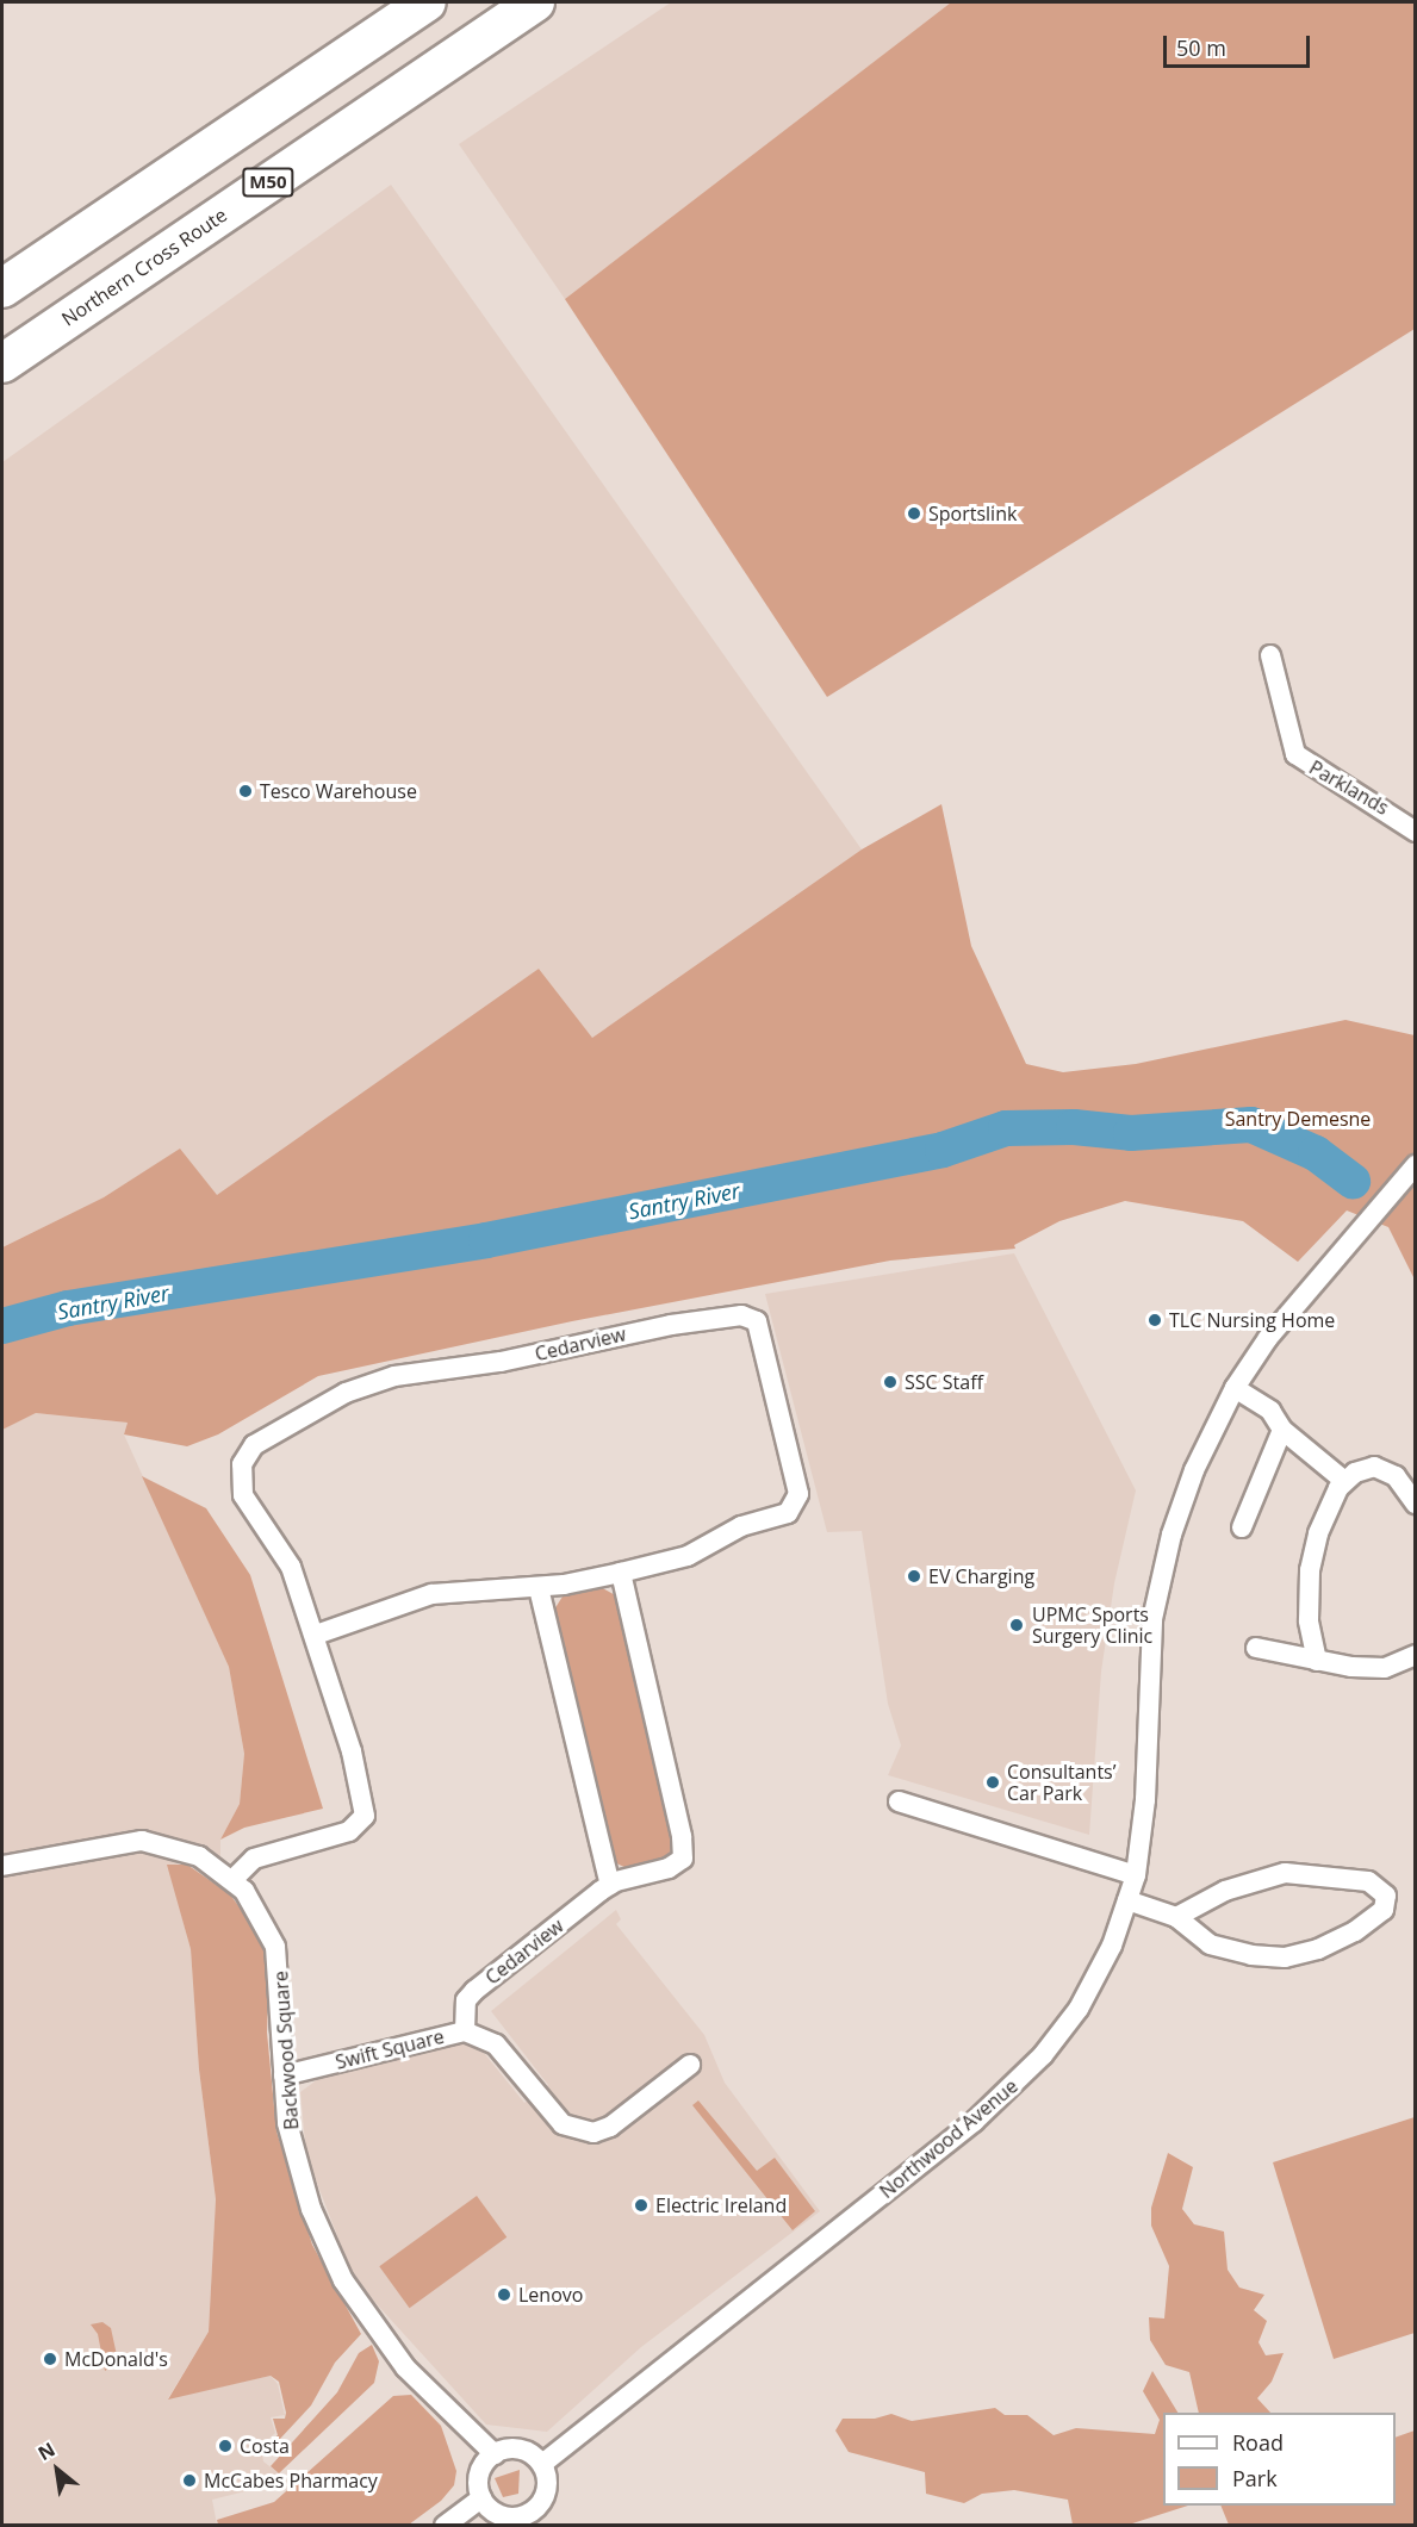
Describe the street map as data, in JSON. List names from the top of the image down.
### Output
{
  "streets": {
    "highway": ["M50", "Northern Cross Route"],
    "street": [
      "Parklands",
      "Cedarview",
      "Swift Square",
      "Backwood Square",
      "Northwood Avenue"
    ]
  },
  "crossings": [
    ["Cedarview", "Swift Square"],
    ["Cedarview", "Backwood Square"],
    ["Swift Square", "Backwood Square"],
    ["Backwood Square", "Northwood Avenue"]
  ],
  "water": ["Santry River"],
  "parks": ["Santry Demesne"],
  "places": [
    "Sportslink",
    "Tesco Warehouse",
    "TLC Nursing Home",
    "SSC Staff",
    "EV Charging",
    "UPMC Sports Surgery Clinic",
    "Consultants’ Car Park",
    "Electric Ireland",
    "Lenovo",
    "McDonald's",
    "Costa",
    "McCabes Pharmacy"
  ],
  "legend": ["Road", "Park"],
  "scale_bar": "50 m",
  "north": "top left"
}
